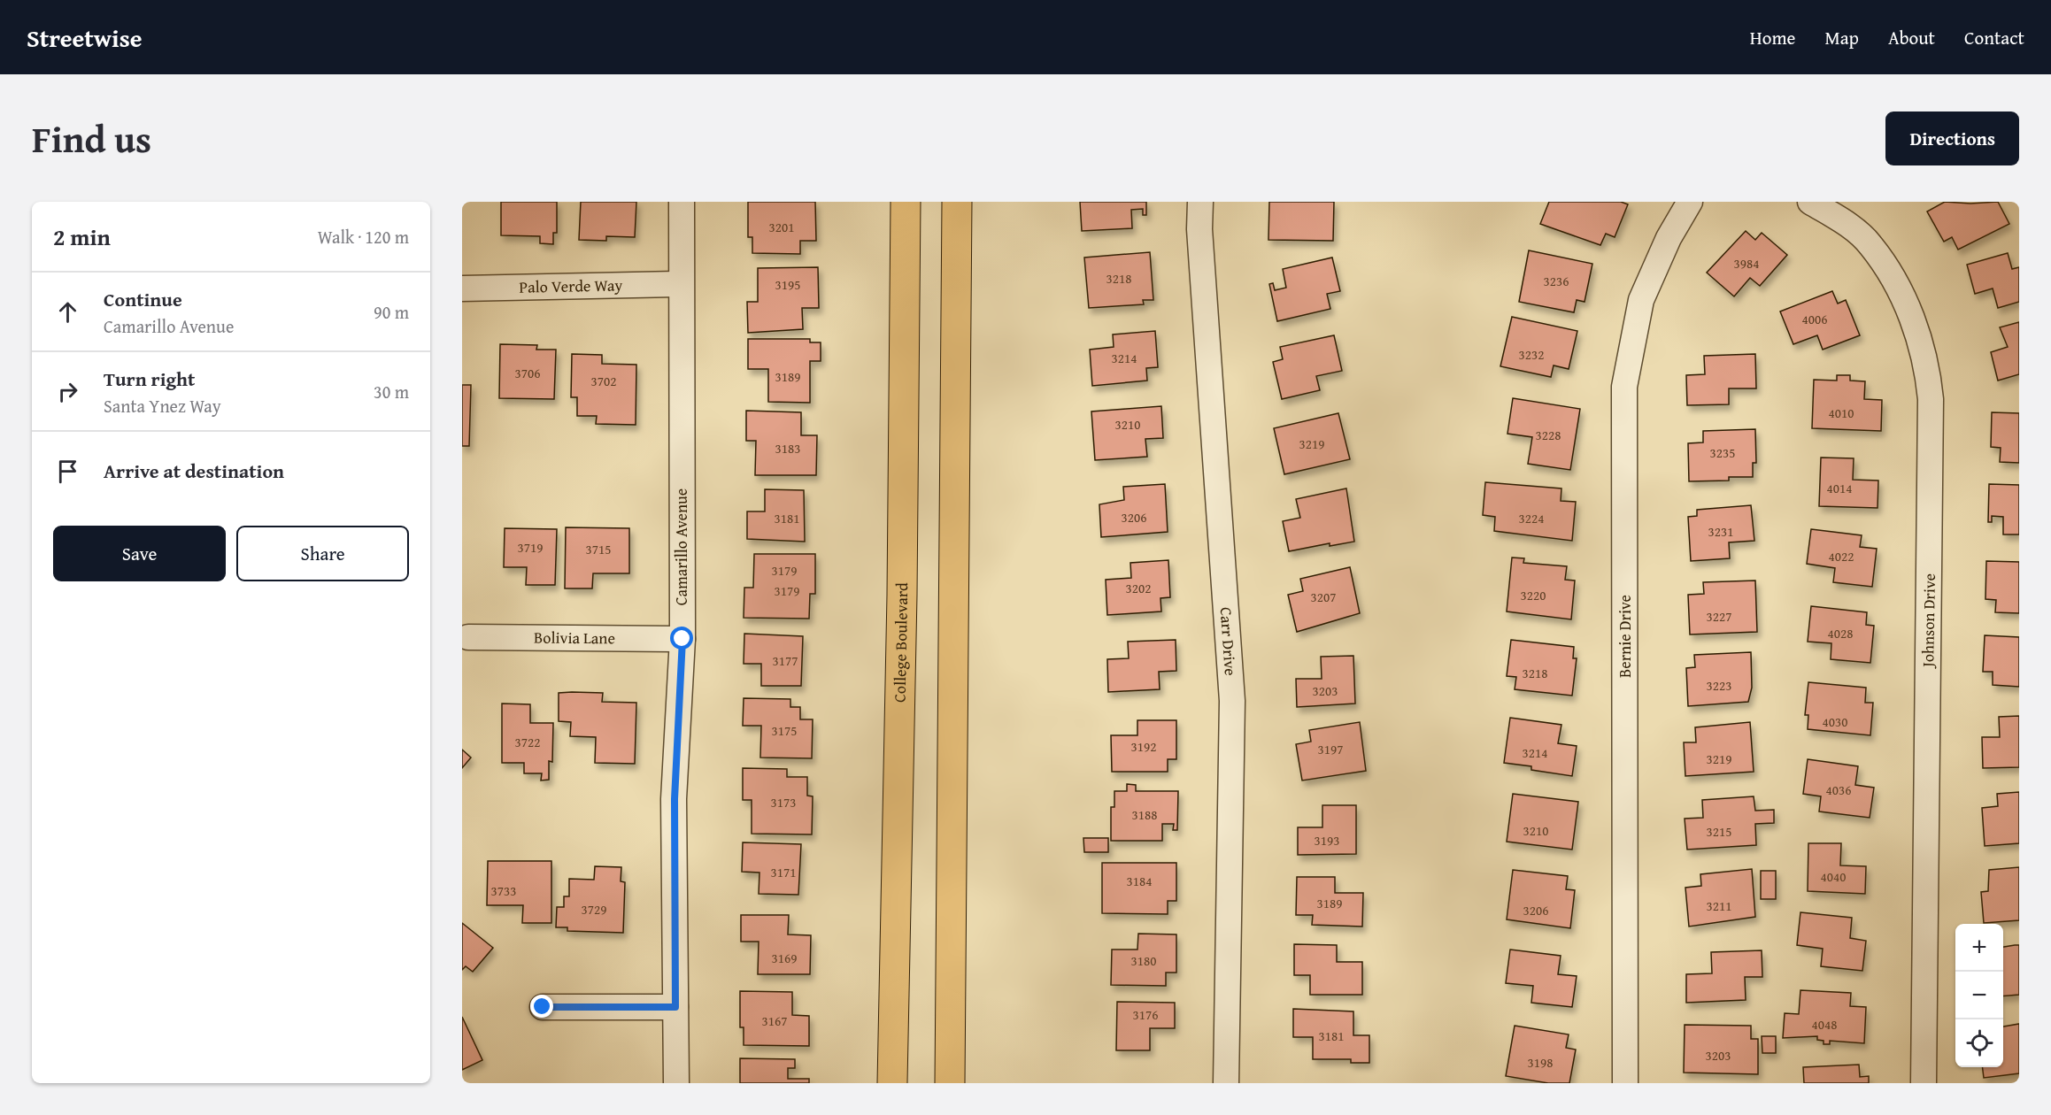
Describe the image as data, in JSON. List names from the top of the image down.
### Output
{
  "streets": {
    "main road": ["College Boulevard"],
    "street": [
      "Palo Verde Way",
      "Camarillo Avenue",
      "Johnson Drive",
      "Bernie Drive",
      "Bolivia Lane",
      "Carr Drive"
    ]
  },
  "crossings": [
    ["Palo Verde Way", "Camarillo Avenue"],
    ["Camarillo Avenue", "Bolivia Lane"]
  ],
  "house_numbers": [
    "3201",
    "3984",
    "3218",
    "3236",
    "3195",
    "4006",
    "3232",
    "3214",
    "3706",
    "3189",
    "3702",
    "4010",
    "3210",
    "3228",
    "3219",
    "3183",
    "3235",
    "4014",
    "3206",
    "3181",
    "3224",
    "3231",
    "3719",
    "3715",
    "4022",
    "3179",
    "3202",
    "3179",
    "3220",
    "3207",
    "3227",
    "4028",
    "3177",
    "3218",
    "3223",
    "3203",
    "4030",
    "3175",
    "3722",
    "3192",
    "3197",
    "3214",
    "3219",
    "4036",
    "3173",
    "3188",
    "3210",
    "3215",
    "3193",
    "3171",
    "4040",
    "3184",
    "3733",
    "3189",
    "3211",
    "3729",
    "3206",
    "3169",
    "3180",
    "3176",
    "3167",
    "4048",
    "3181",
    "3203",
    "3198"
  ],
  "page": {
    "header": "Streetwise",
    "nav": [
      "Home",
      "Map",
      "About",
      "Contact"
    ],
    "title": "Find us",
    "buttons": [
      "Directions",
      ["Save", "Share"]
    ],
    "heading": ["2 min", "Walk · 120 m"],
    "list": [
      ["Continue", "Camarillo Avenue", "90 m"],
      ["Turn right", "Santa Ynez Way", "30 m"],
      "Arrive at destination"
    ],
    "map_buttons": ["+", "−"]
  }
}
